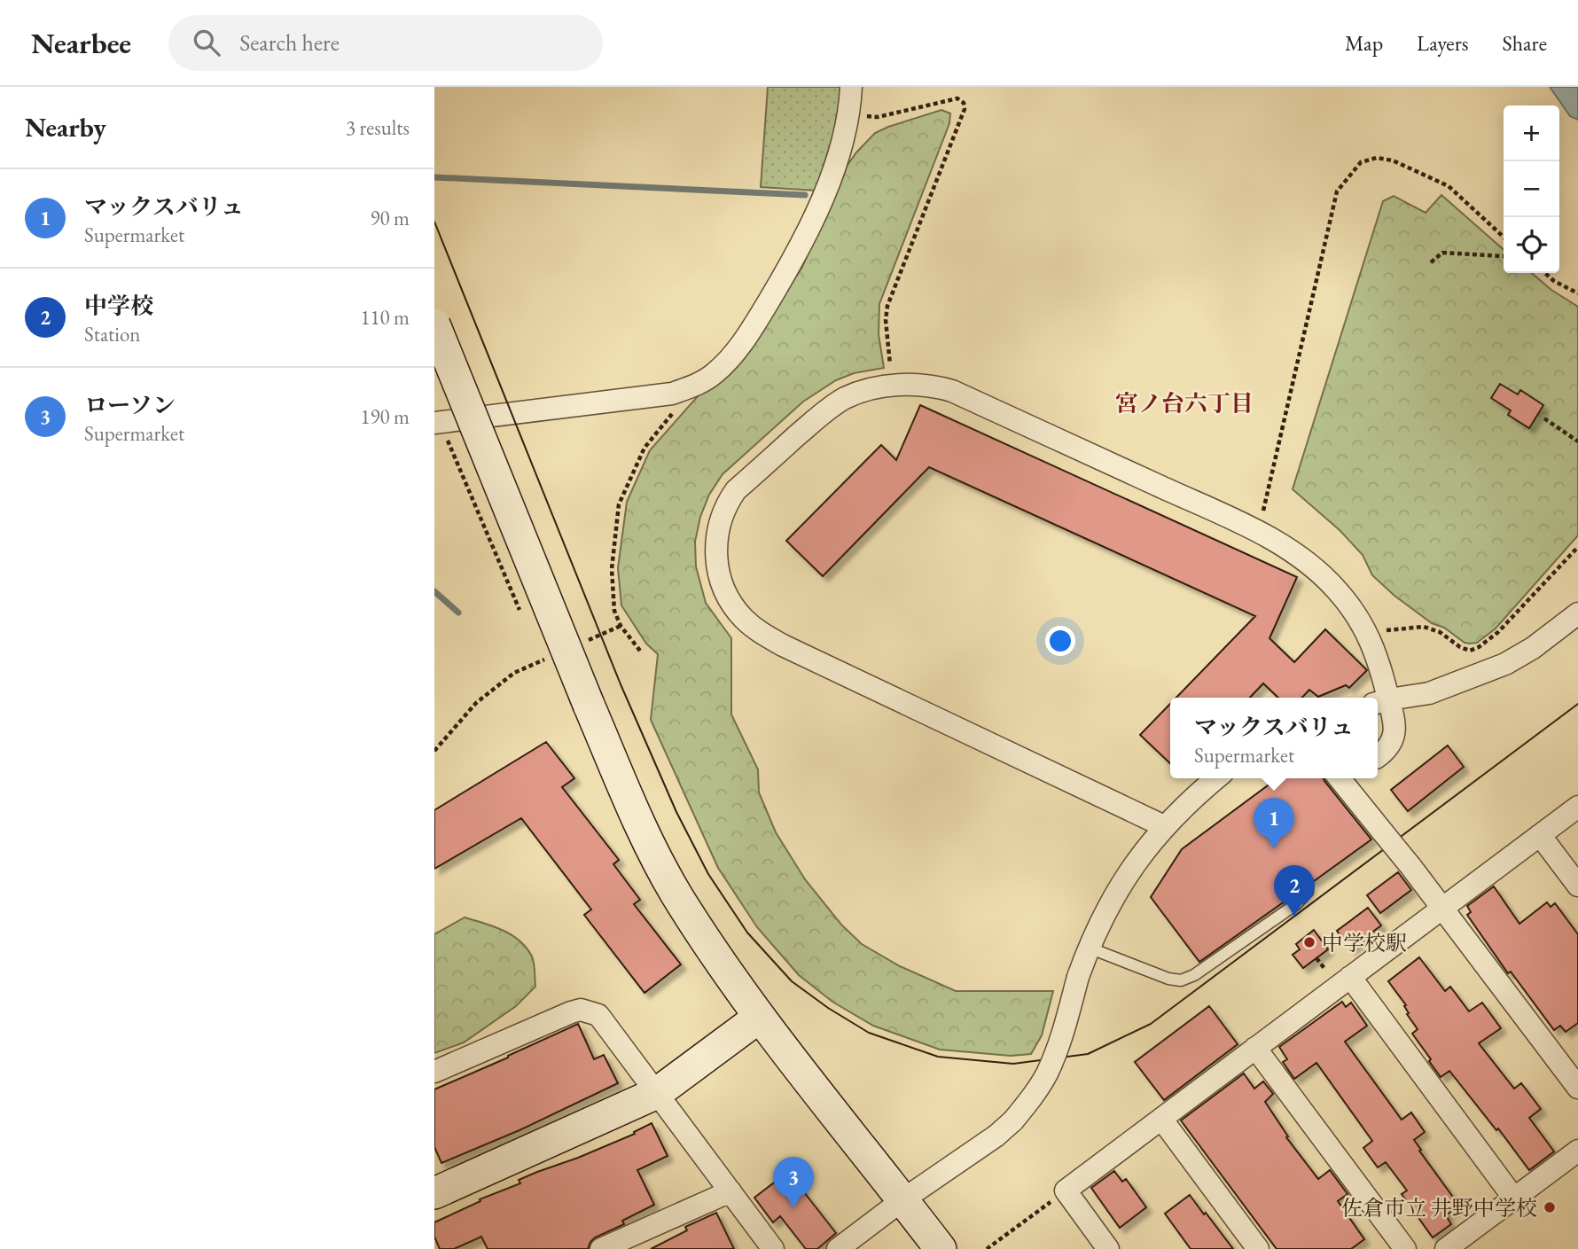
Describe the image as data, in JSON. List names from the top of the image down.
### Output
{
  "districts": ["宮ノ台六丁目"],
  "places": ["中学校駅", "佐倉市立 井野中学校"],
  "page": {
    "header": "Nearbee",
    "search": "Search here",
    "nav": ["Map", "Layers", "Share"],
    "heading": ["Nearby", "3 results"],
    "map_buttons": ["+", "−"],
    "list": [
      {
        "mark": "1",
        "name": "マックスバリュ",
        "note": "Supermarket",
        "value": "90 m"
      },
      {
        "mark": "2",
        "name": "中学校",
        "note": "Station",
        "value": "110 m"
      },
      {
        "mark": "3",
        "name": "ローソン",
        "note": "Supermarket",
        "value": "190 m"
      }
    ],
    "popup": ["マックスバリュ", "Supermarket"],
    "pins": ["1", "2", "3"]
  }
}
